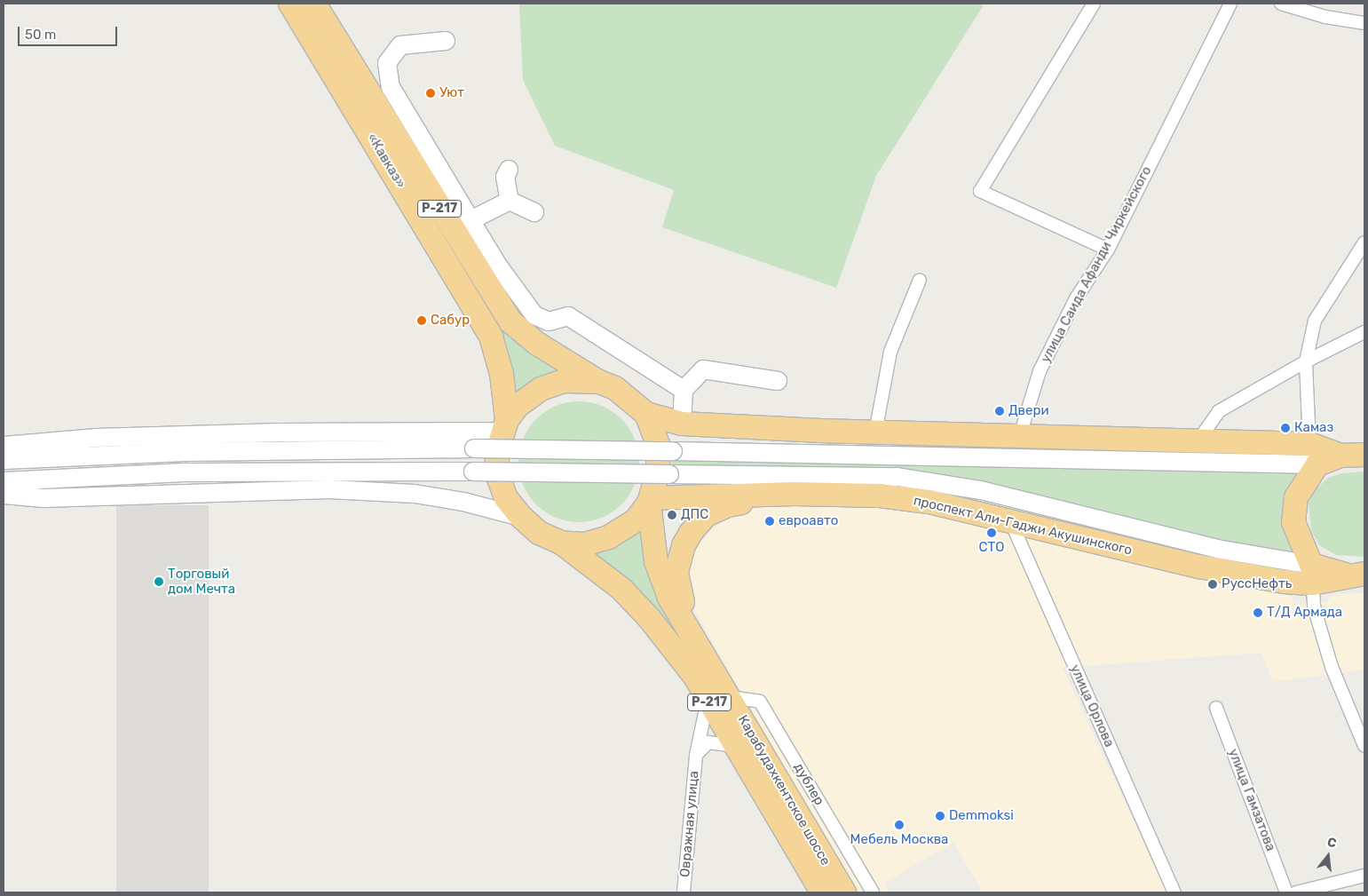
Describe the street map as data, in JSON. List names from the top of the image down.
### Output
{
  "streets": {
    "highway": [
      "«Кавказ»",
      "Р-217",
      "проспект Али-Гаджи Акушинского",
      "Карабудахкентское шоссе"
    ],
    "street": [
      "улица Саида Афанди Чиркейского",
      "улица Орлова",
      "дублер",
      "улица Гамзатова",
      "Овражная улица"
    ]
  },
  "crossings": [
    ["«Кавказ»", "Р-217"],
    ["Р-217", "проспект Али-Гаджи Акушинского"],
    ["Р-217", "Карабудахкентское шоссе"],
    ["проспект Али-Гаджи Акушинского", "улица Орлова"],
    ["проспект Али-Гаджи Акушинского", "Карабудахкентское шоссе"],
    ["дублер", "Карабудахкентское шоссе"],
    ["дублер", "Овражная улица"],
    ["Карабудахкентское шоссе", "Овражная улица"]
  ],
  "places": [
    "Уют",
    "Сабур",
    "Двери",
    "Камаз",
    "ДПС",
    "евроавто",
    "СТО",
    "Торговый дом Мечта",
    "РуссНефть",
    "Т/Д Армада",
    "Demmoksi",
    "Мебель Москва"
  ],
  "scale_bar": "50 m",
  "north": "top"
}
